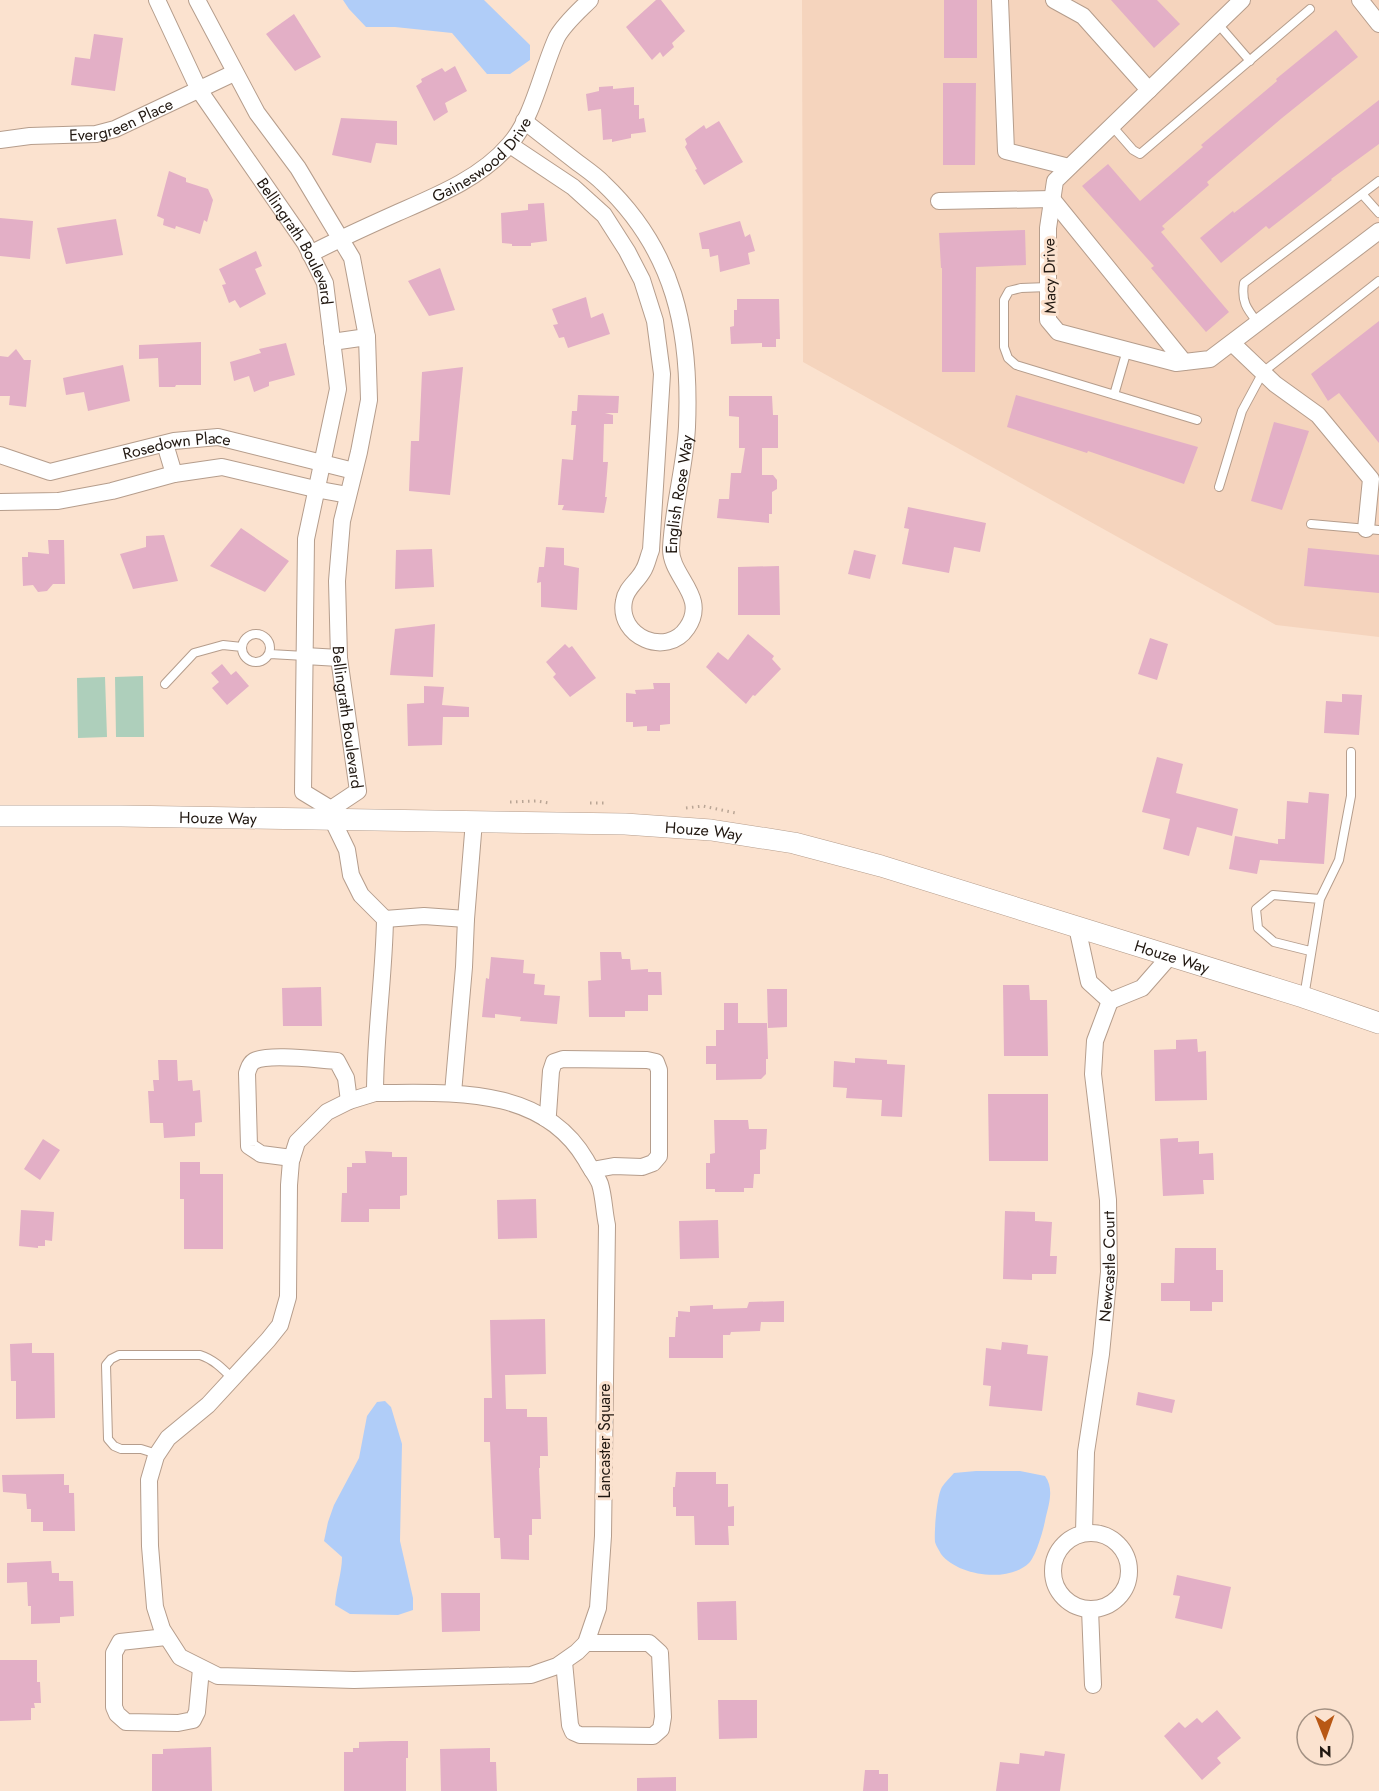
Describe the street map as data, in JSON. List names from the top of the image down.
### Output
{
  "streets": {
    "street": [
      "Evergreen Place",
      "Gaineswood Drive",
      "Bellingrath Boulevard",
      "Macy Drive",
      "Rosedown Place",
      "English Rose Way",
      "Houze Way",
      "Newcastle Court",
      "Lancaster Square"
    ]
  },
  "crossings": [
    ["Evergreen Place", "Bellingrath Boulevard"],
    ["Gaineswood Drive", "Bellingrath Boulevard"],
    ["Gaineswood Drive", "English Rose Way"],
    ["Bellingrath Boulevard", "Rosedown Place"],
    ["Bellingrath Boulevard", "Houze Way"]
  ],
  "north": "bottom"
}
